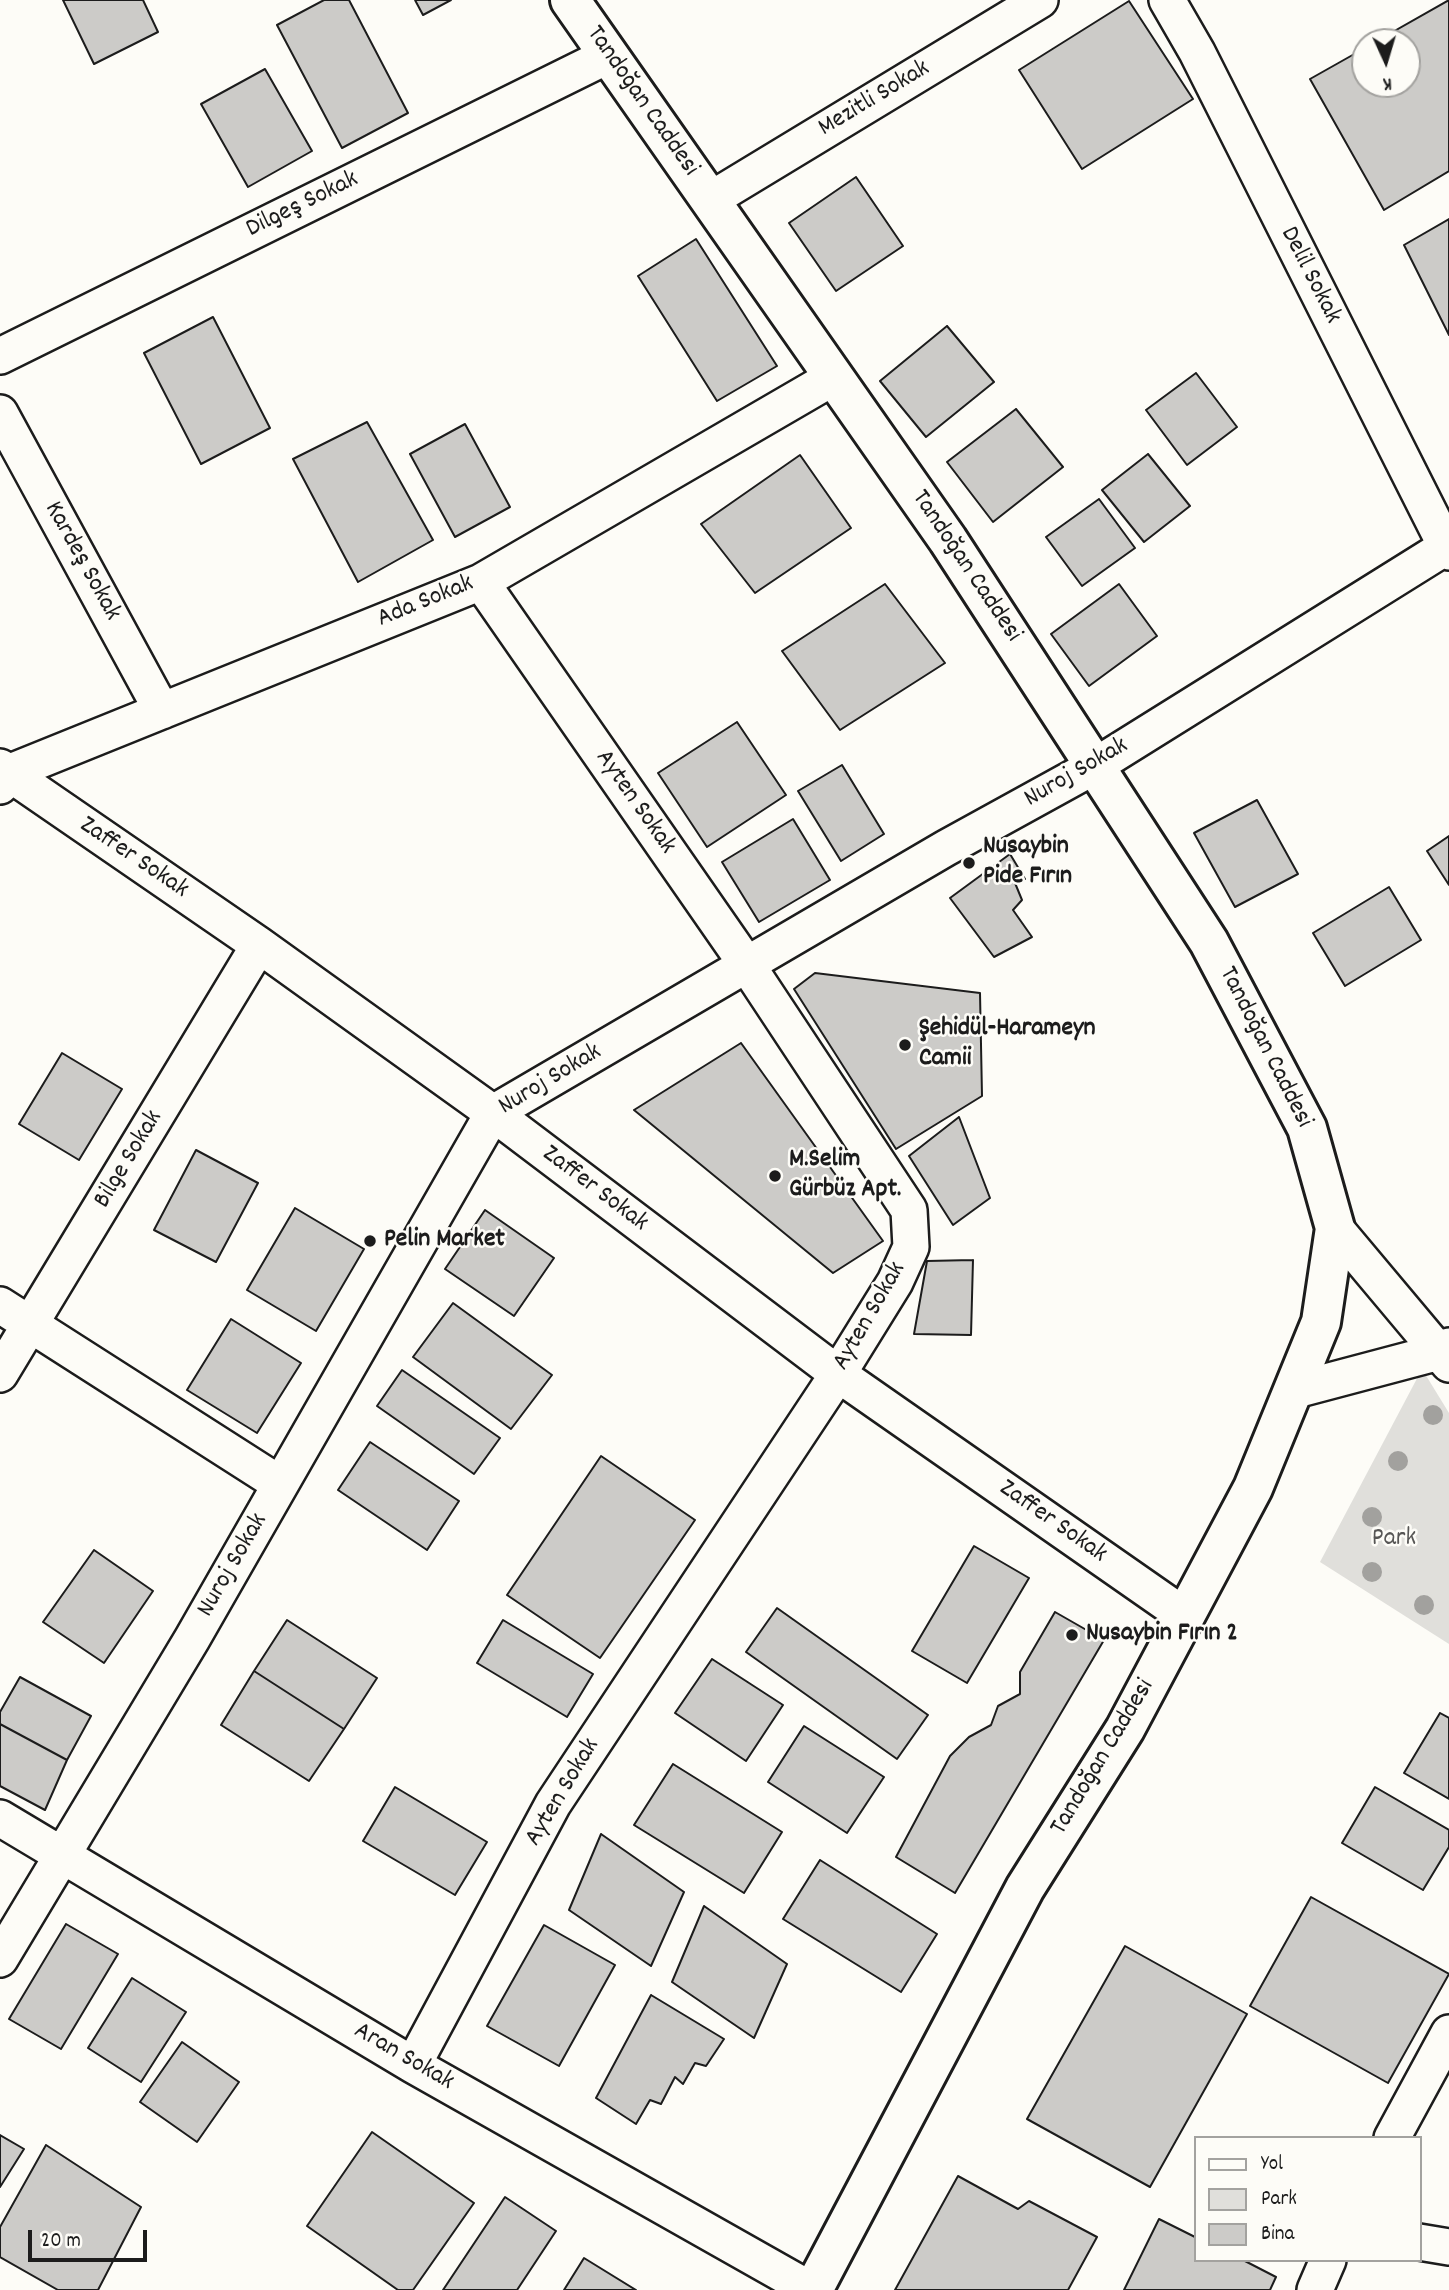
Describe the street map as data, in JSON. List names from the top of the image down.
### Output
{
  "streets": {
    "street": [
      "Mezitli Sokak",
      "Tandoğan Caddesi",
      "Dilgeş Sokak",
      "Delil Sokak",
      "Kardeş Sokak",
      "Ada Sokak",
      "Nuroj Sokak",
      "Ayten Sokak",
      "Zaffer Sokak",
      "Bilge Sokak",
      "Aran Sokak"
    ]
  },
  "crossings": [
    ["Mezitli Sokak", "Tandoğan Caddesi"],
    ["Tandoğan Caddesi", "Dilgeş Sokak"],
    ["Tandoğan Caddesi", "Ada Sokak"],
    ["Tandoğan Caddesi", "Nuroj Sokak"],
    ["Tandoğan Caddesi", "Zaffer Sokak"],
    ["Tandoğan Caddesi", "Aran Sokak"],
    ["Delil Sokak", "Nuroj Sokak"],
    ["Kardeş Sokak", "Ada Sokak"],
    ["Ada Sokak", "Ayten Sokak"],
    ["Ada Sokak", "Zaffer Sokak"],
    ["Nuroj Sokak", "Ayten Sokak"],
    ["Nuroj Sokak", "Zaffer Sokak"],
    ["Nuroj Sokak", "Aran Sokak"],
    ["Ayten Sokak", "Zaffer Sokak"],
    ["Ayten Sokak", "Aran Sokak"],
    ["Zaffer Sokak", "Bilge Sokak"]
  ],
  "parks": ["Park"],
  "places": [
    "Nusaybin Pide Fırın",
    "Şehidül-Harameyn Camii",
    "M.Selim Gürbüz Apt.",
    "Pelin Market",
    "Nusaybin Fırın 2"
  ],
  "legend": ["Yol", "Park", "Bina"],
  "scale_bar": "20 m",
  "north": "bottom"
}
